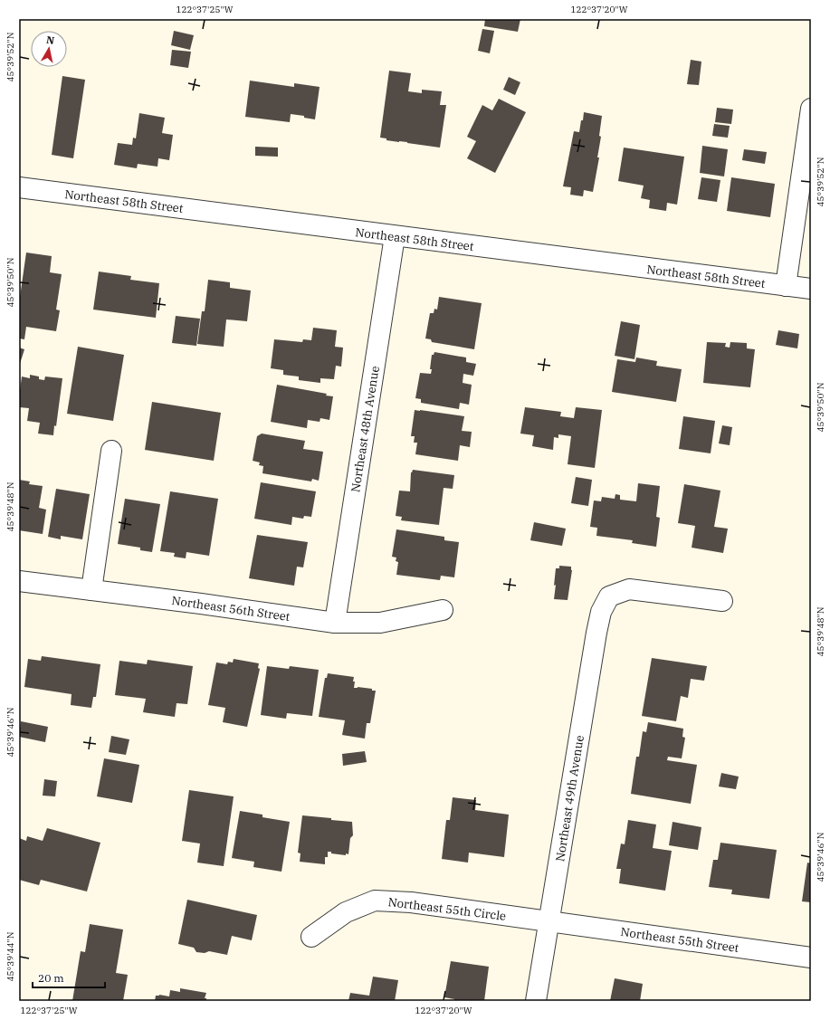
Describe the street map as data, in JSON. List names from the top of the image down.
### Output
{
  "streets": {
    "street": [
      "Northeast 58th Street",
      "Northeast 48th Avenue",
      "Northeast 56th Street",
      "Northeast 49th Avenue",
      "Northeast 55th Circle",
      "Northeast 55th Street"
    ]
  },
  "crossings": [
    ["Northeast 58th Street", "Northeast 48th Avenue"],
    ["Northeast 48th Avenue", "Northeast 56th Street"],
    ["Northeast 49th Avenue", "Northeast 55th Circle"],
    ["Northeast 49th Avenue", "Northeast 55th Street"],
    ["Northeast 55th Circle", "Northeast 55th Street"]
  ],
  "scale_bar": "20 m",
  "north": "top",
  "coordinates": [
    "122°37'25\"W",
    "122°37'20\"W",
    "45°39'52\"N",
    "45°39'50\"N",
    "45°39'48\"N",
    "45°39'46\"N",
    "45°39'44\"N"
  ]
}
